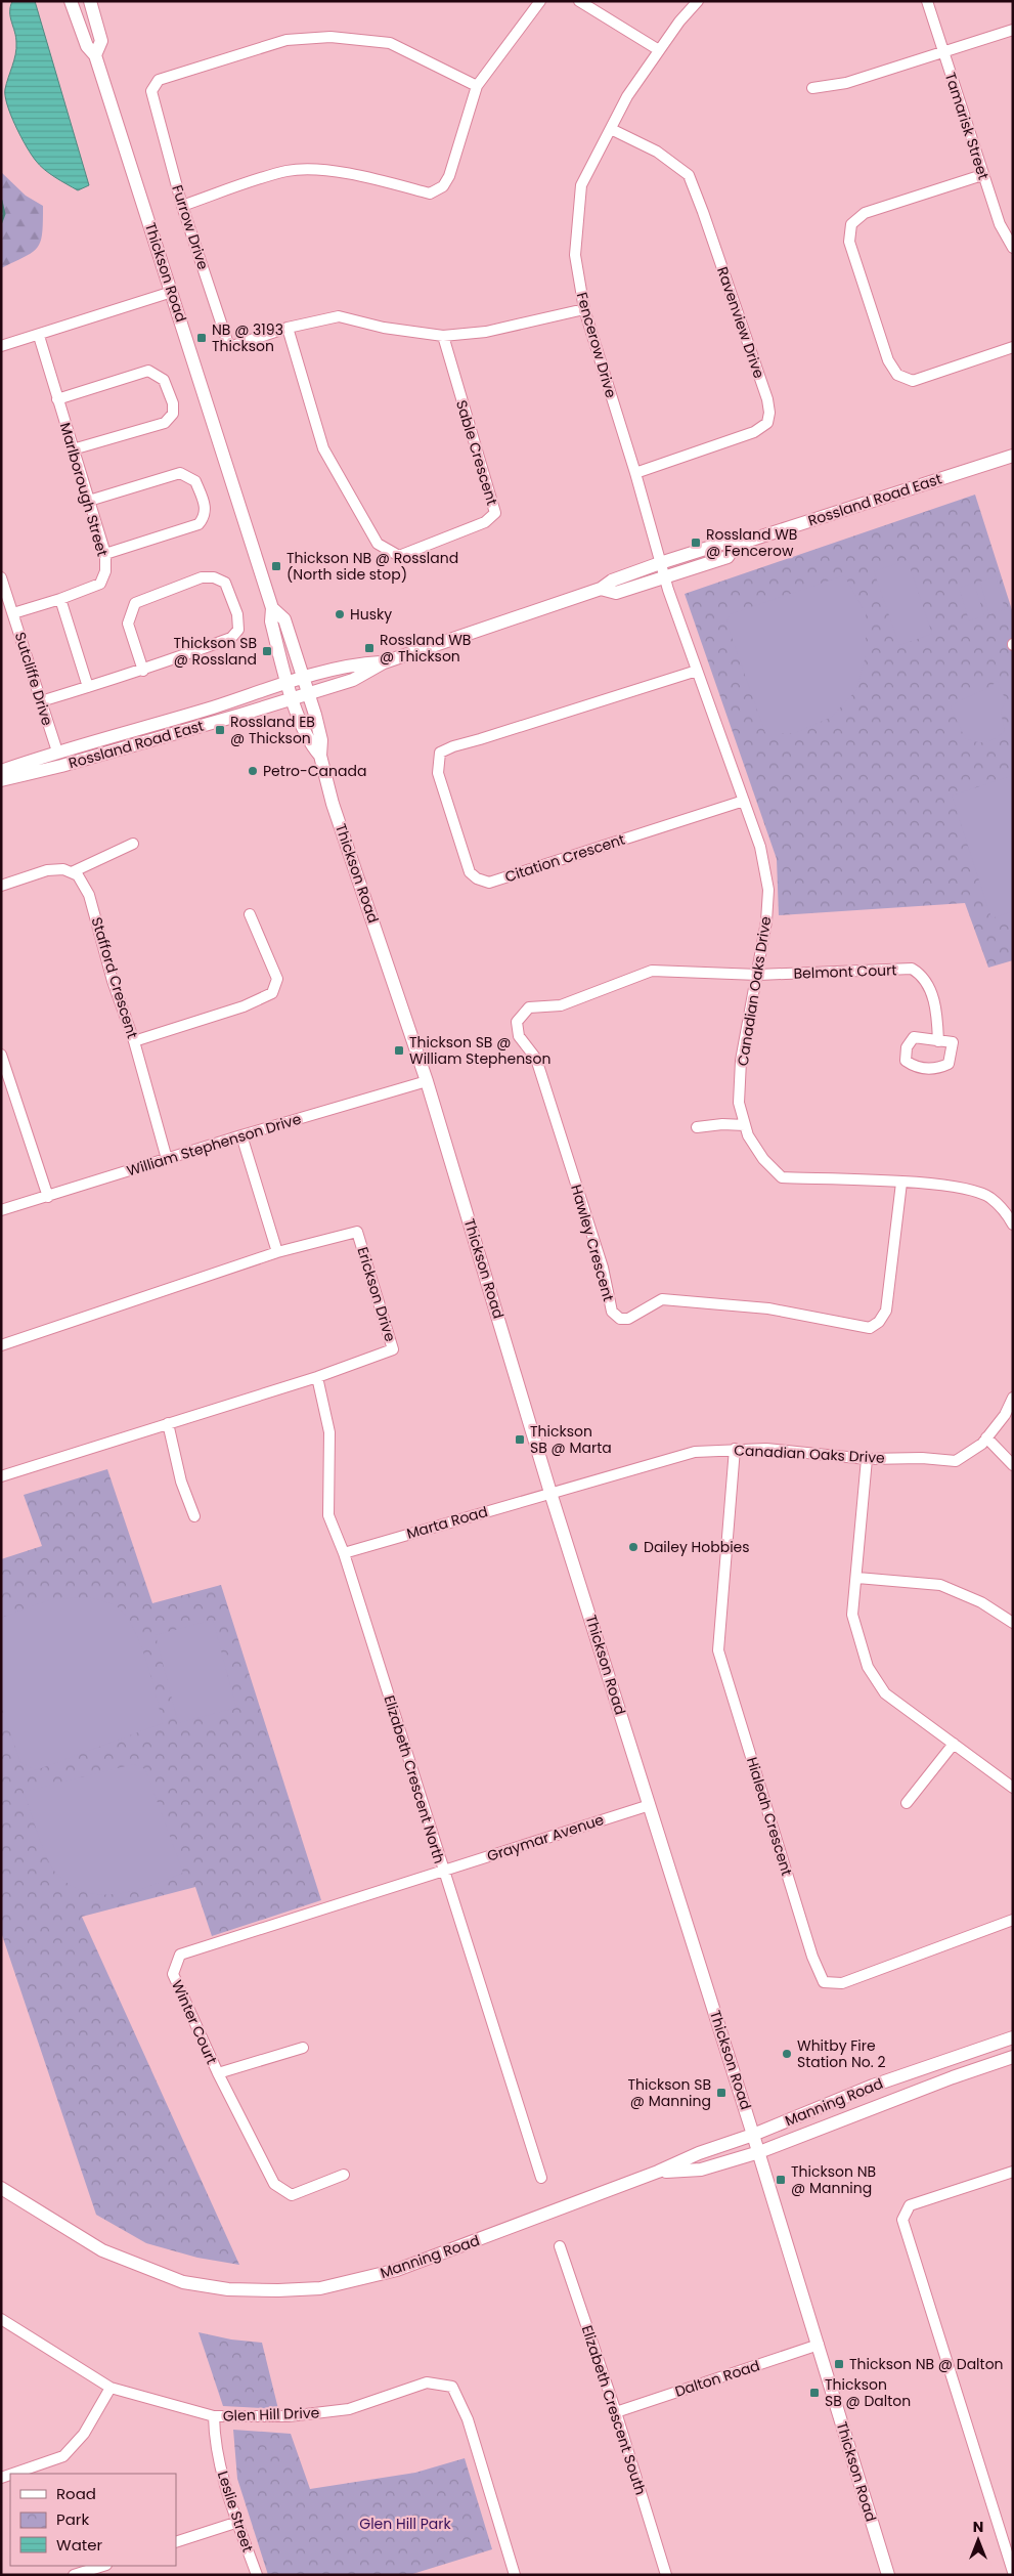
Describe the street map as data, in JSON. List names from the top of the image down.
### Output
{
  "streets": {
    "main road": ["Thickson Road", "Rossland Road East", "Manning Road"],
    "street": [
      "Tamarisk Street",
      "Furrow Drive",
      "Ravenview Drive",
      "Fencerow Drive",
      "Sable Crescent",
      "Marlborough Street",
      "Sutcliffe Drive",
      "Citation Crescent",
      "Belmont Court",
      "Stafford Crescent",
      "Canadian Oaks Drive",
      "William Stephenson Drive",
      "Hawley Crescent",
      "Erickson Drive",
      "Marta Road",
      "Elizabeth Crescent North",
      "Hialeah Crescent",
      "Graymar Avenue",
      "Winter Court",
      "Dalton Road",
      "Elizabeth Crescent South",
      "Glen Hill Drive",
      "Leslie Street"
    ]
  },
  "crossings": [
    ["Furrow Drive", "Fencerow Drive"],
    ["Furrow Drive", "Sable Crescent"],
    ["Thickson Road", "Rossland Road East"],
    ["Thickson Road", "Canadian Oaks Drive"],
    ["Thickson Road", "William Stephenson Drive"],
    ["Thickson Road", "Marta Road"],
    ["Thickson Road", "Graymar Avenue"],
    ["Thickson Road", "Manning Road"],
    ["Thickson Road", "Dalton Road"],
    ["Ravenview Drive", "Fencerow Drive"],
    ["Fencerow Drive", "Rossland Road East"],
    ["Fencerow Drive", "Canadian Oaks Drive"],
    ["Marlborough Street", "Sutcliffe Drive"],
    ["Rossland Road East", "Sutcliffe Drive"],
    ["Rossland Road East", "Canadian Oaks Drive"],
    ["Citation Crescent", "Canadian Oaks Drive"],
    ["Belmont Court", "Canadian Oaks Drive"],
    ["Belmont Court", "Hawley Crescent"],
    ["Stafford Crescent", "William Stephenson Drive"],
    ["Canadian Oaks Drive", "Hawley Crescent"],
    ["Canadian Oaks Drive", "Marta Road"],
    ["Canadian Oaks Drive", "Hialeah Crescent"],
    ["Erickson Drive", "Elizabeth Crescent North"],
    ["Marta Road", "Elizabeth Crescent North"],
    ["Elizabeth Crescent North", "Graymar Avenue"],
    ["Elizabeth Crescent North", "Winter Court"],
    ["Graymar Avenue", "Winter Court"],
    ["Dalton Road", "Elizabeth Crescent South"],
    ["Glen Hill Drive", "Leslie Street"]
  ],
  "parks": ["Glen Hill Park"],
  "places": {
    "transit": [
      "NB @ 3193 Thickson",
      "Rossland WB @ Fencerow",
      "Thickson NB @ Rossland (North side stop)",
      "Rossland WB @ Thickson",
      "Thickson SB @ Rossland",
      "Rossland EB @ Thickson",
      "Thickson SB @ William Stephenson",
      "Thickson SB @ Marta",
      "Thickson SB @ Manning",
      "Thickson NB @ Manning",
      "Thickson NB @ Dalton",
      "Thickson SB @ Dalton"
    ],
    "other": [
      "Husky",
      "Petro-Canada",
      "Dailey Hobbies",
      "Whitby Fire Station No. 2"
    ]
  },
  "legend": ["Road", "Park", "Water"],
  "north": "top"
}
